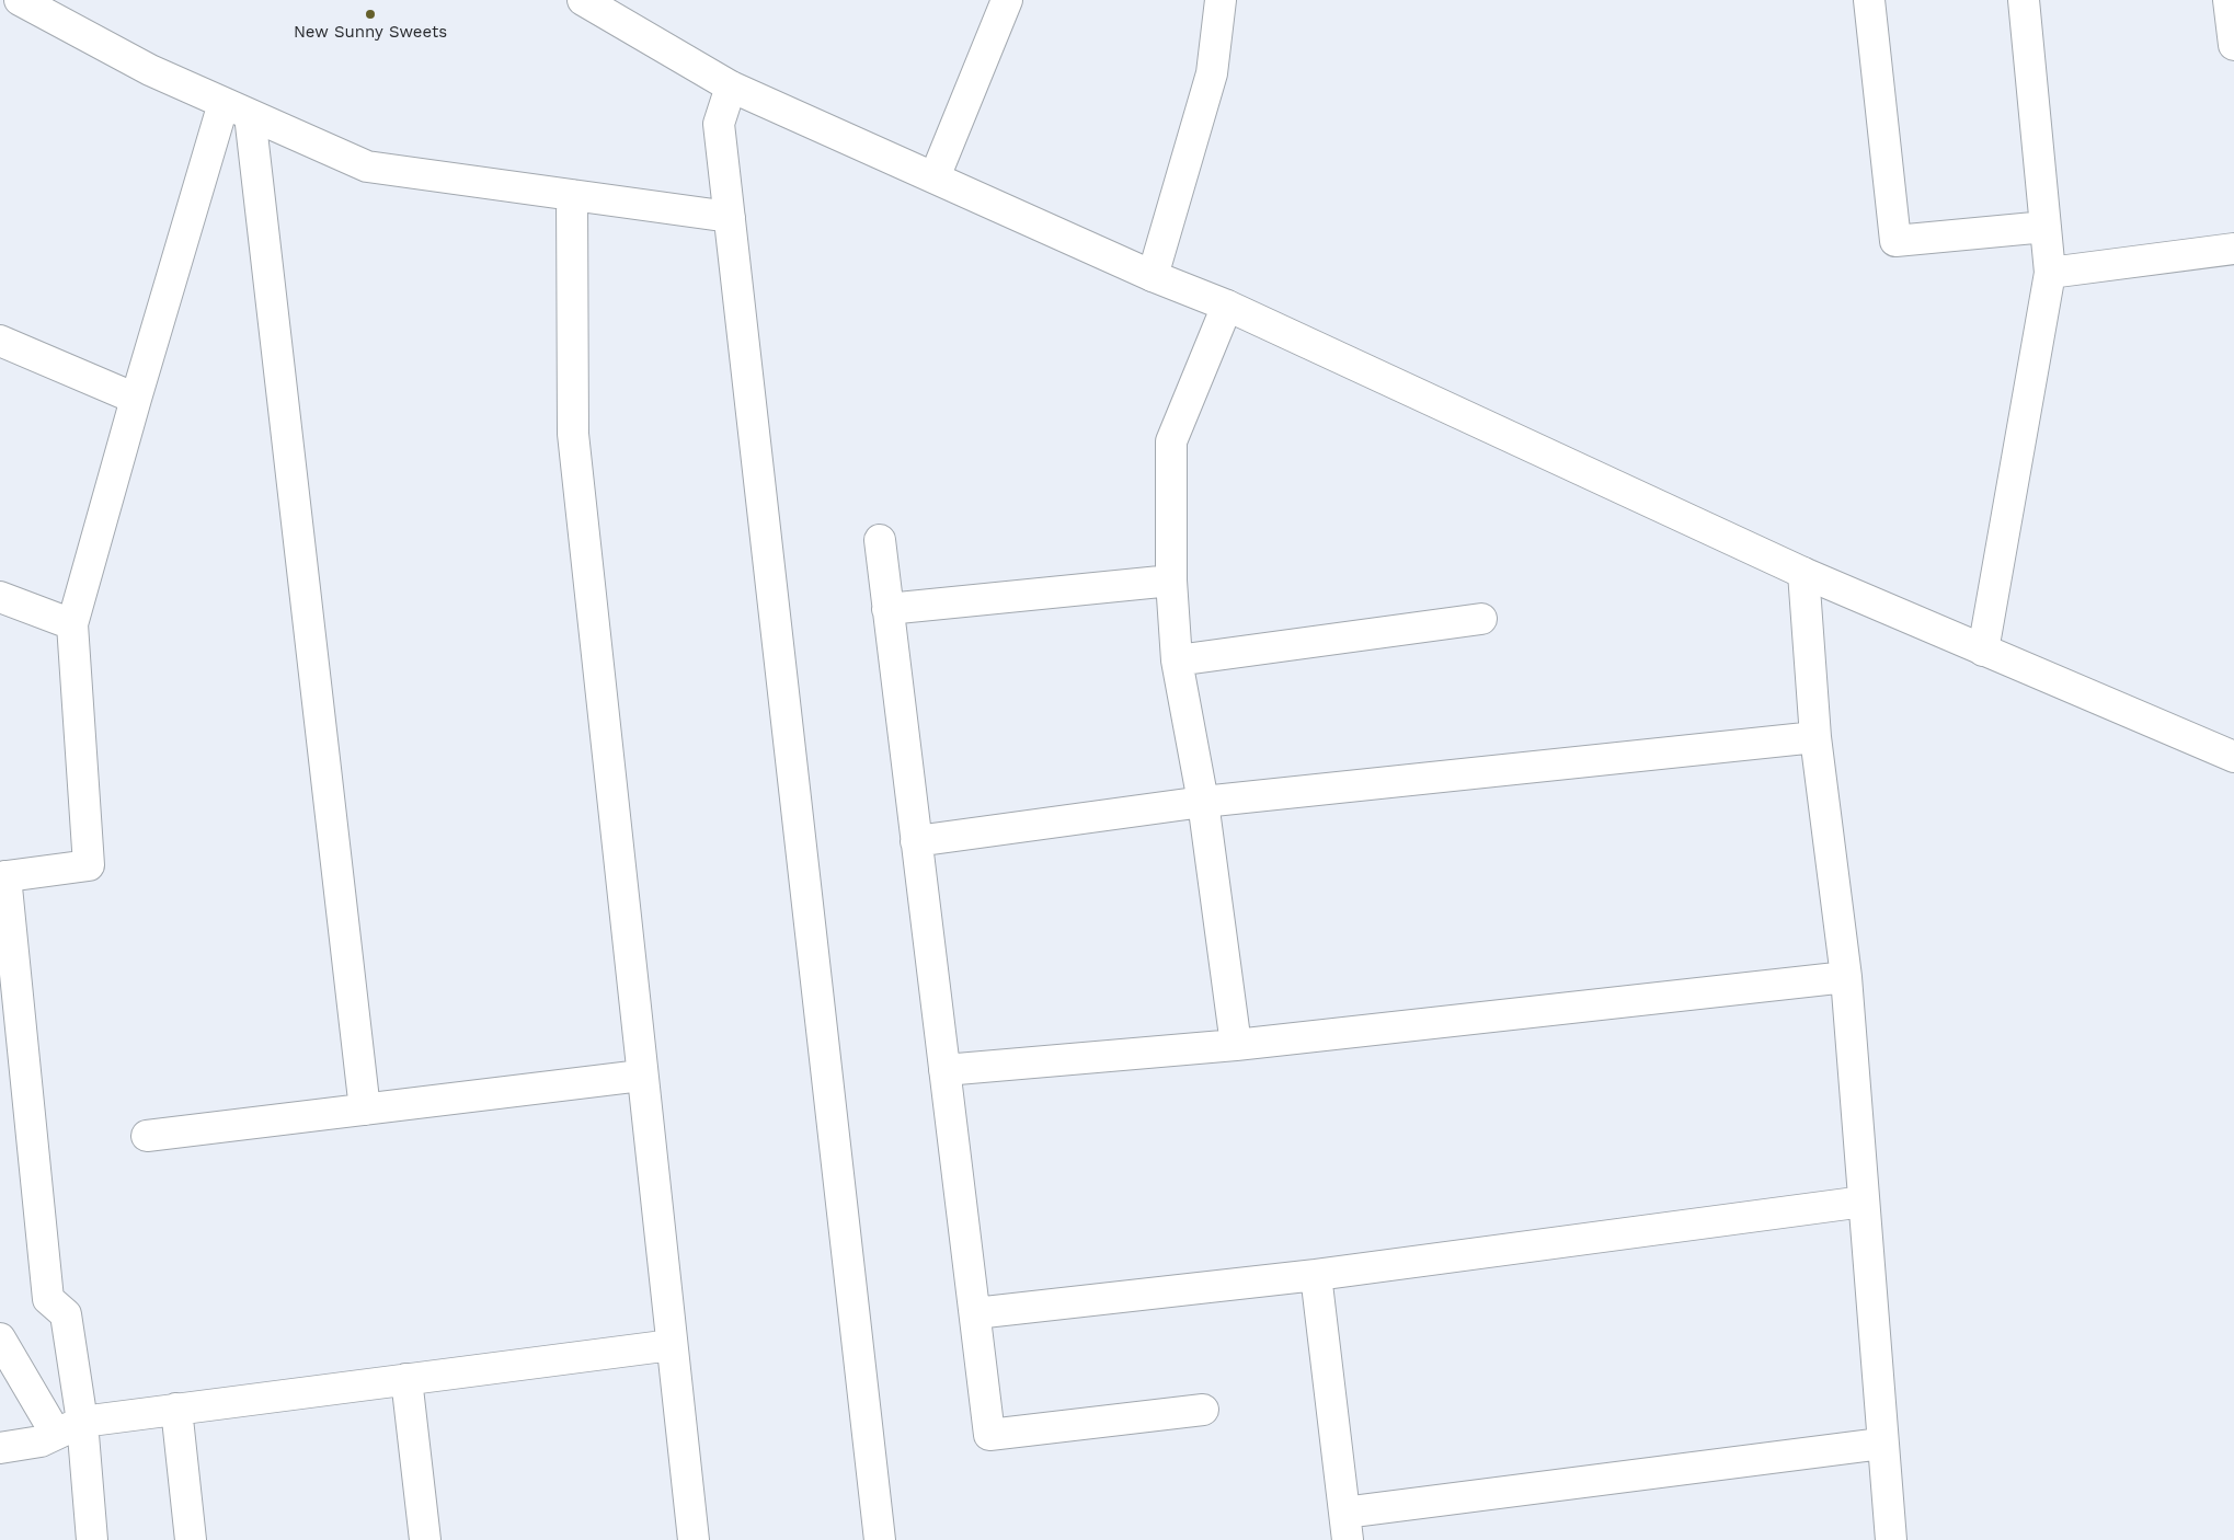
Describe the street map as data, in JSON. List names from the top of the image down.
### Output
{
  "places": ["New Sunny Sweets"]
}
